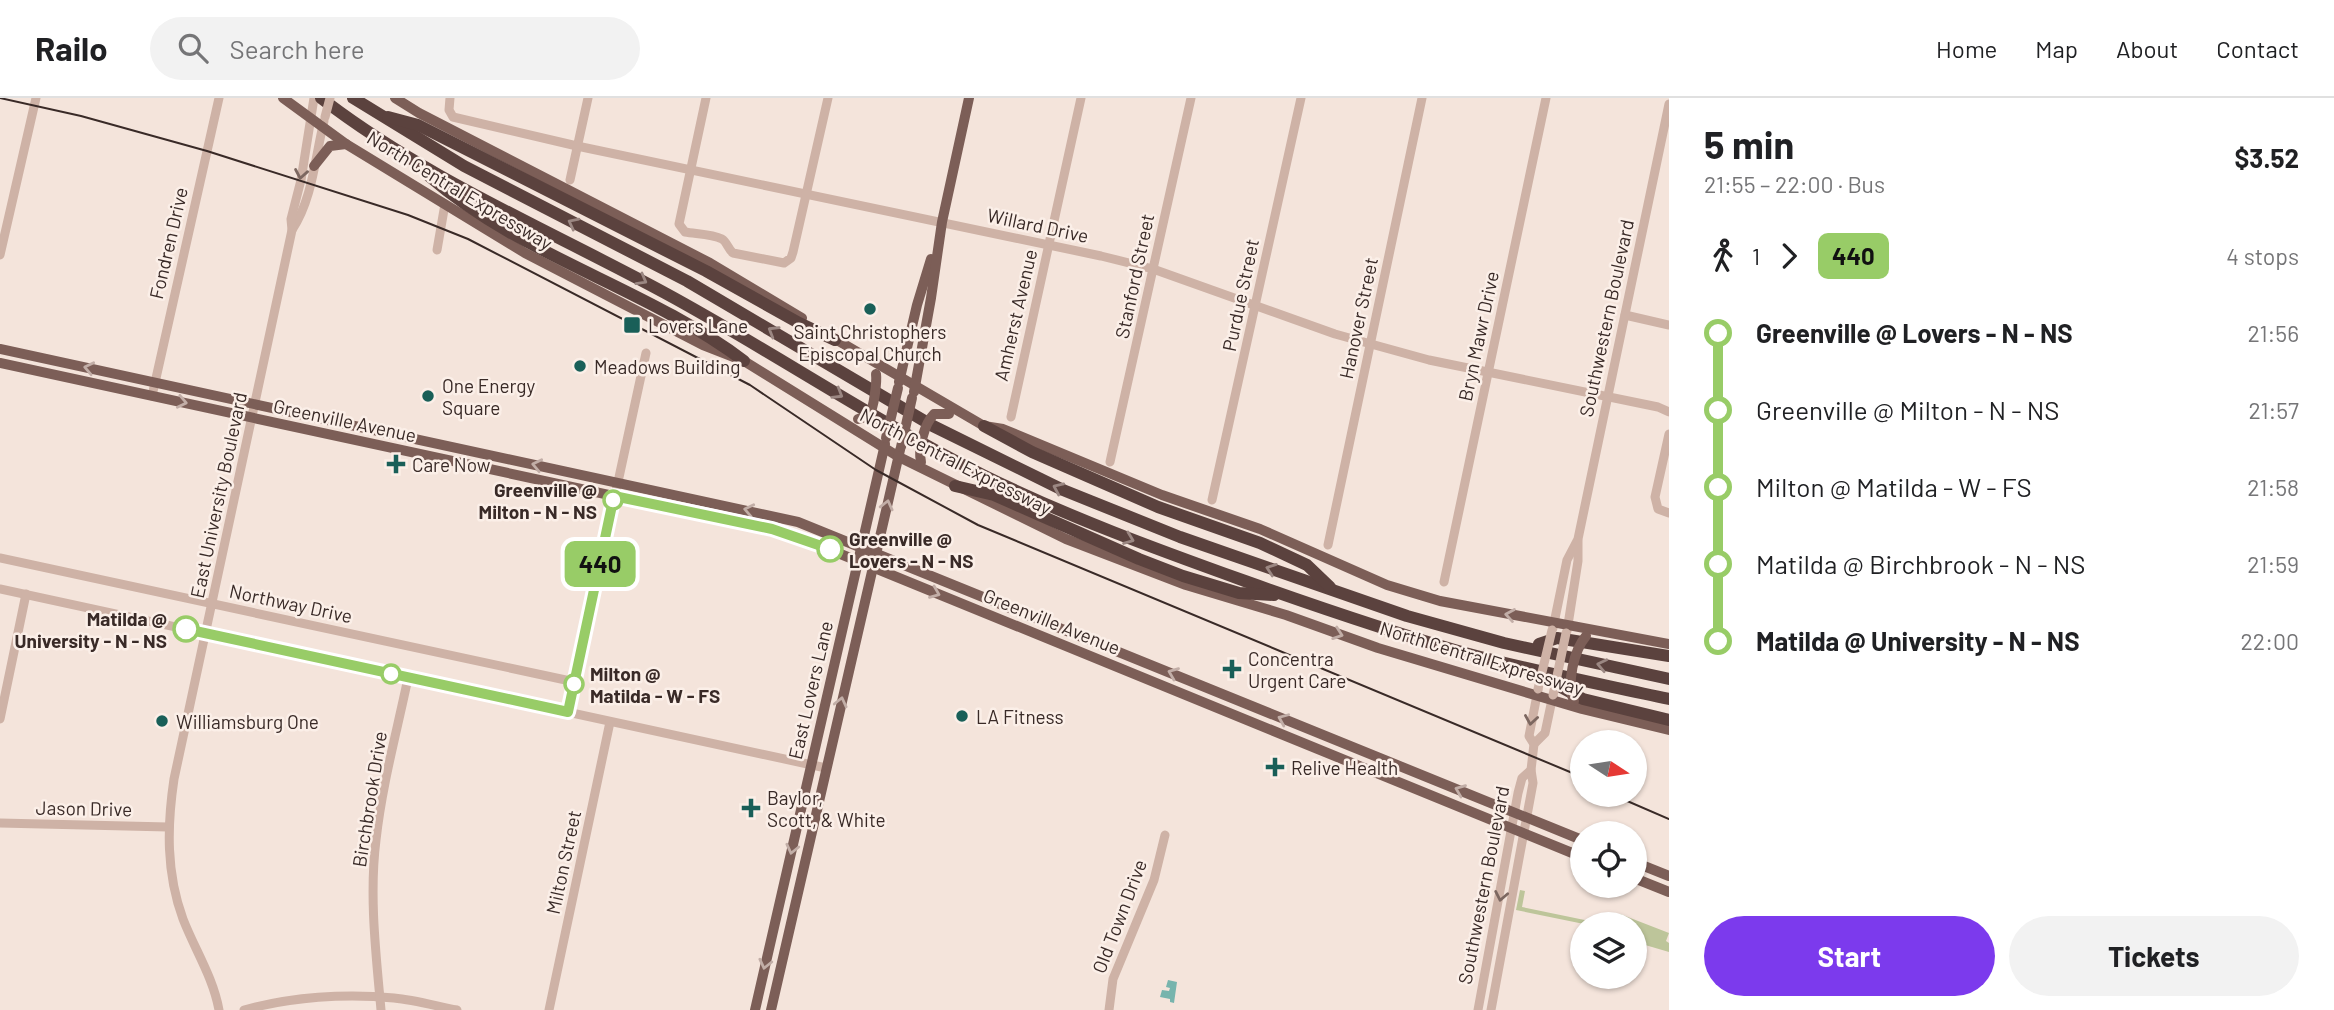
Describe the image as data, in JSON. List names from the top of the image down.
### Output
{
  "streets": {
    "highway": ["North Central Expressway"],
    "main road": ["Greenville Avenue", "East Lovers Lane"],
    "street": [
      "Willard Drive",
      "Fondren Drive",
      "Stanford Street",
      "Purdue Street",
      "Amherst Avenue",
      "Hanover Street",
      "Southwestern Boulevard",
      "Bryn Mawr Drive",
      "East University Boulevard",
      "Northway Drive",
      "Birchbrook Drive",
      "Jason Drive",
      "Milton Street",
      "Old Town Drive"
    ]
  },
  "crossings": [
    ["North Central Expressway", "Southwestern Boulevard"],
    ["North Central Expressway", "East University Boulevard"],
    ["North Central Expressway", "East Lovers Lane"],
    ["Willard Drive", "Stanford Street"],
    ["Willard Drive", "Purdue Street"],
    ["Willard Drive", "Amherst Avenue"],
    ["Willard Drive", "Hanover Street"],
    ["Willard Drive", "Southwestern Boulevard"],
    ["Willard Drive", "Bryn Mawr Drive"],
    ["Fondren Drive", "Greenville Avenue"],
    ["Southwestern Boulevard", "Greenville Avenue"],
    ["Greenville Avenue", "East University Boulevard"],
    ["Greenville Avenue", "East Lovers Lane"],
    ["East University Boulevard", "Northway Drive"],
    ["East University Boulevard", "Jason Drive"]
  ],
  "places": {
    "other": [
      "Saint Christophers Episcopal Church",
      "Meadows Building",
      "One Energy Square",
      "Greenville @ Milton - N - NS",
      "Greenville @ Lovers - N - NS",
      "Matilda @ University - N - NS",
      "Milton @ Matilda - W - FS",
      "LA Fitness",
      "Williamsburg One"
    ],
    "transit": ["Lovers Lane"],
    "health": [
      "Care Now",
      "Concentra Urgent Care",
      "Relive Health",
      "Baylor, Scott, & White"
    ]
  },
  "lines": ["bus line 440"],
  "north": "right",
  "page": {
    "header": "Railo",
    "search": "Search here",
    "nav": [
      "Home",
      "Map",
      "About",
      "Contact"
    ],
    "on_map": "440",
    "heading": ["5 min", "21:55 – 22:00 · Bus", "$3.52"],
    "legs": ["1", "440", "4 stops"],
    "list": [
      {
        "name": "Greenville @ Lovers - N - NS",
        "value": "21:56"
      },
      {
        "name": "Greenville @ Milton - N - NS",
        "value": "21:57"
      },
      {
        "name": "Milton @ Matilda - W - FS",
        "value": "21:58"
      },
      {
        "name": "Matilda @ Birchbrook - N - NS",
        "value": "21:59"
      },
      {
        "name": "Matilda @ University - N - NS",
        "value": "22:00"
      }
    ],
    "buttons": ["Start", "Tickets"]
  }
}
